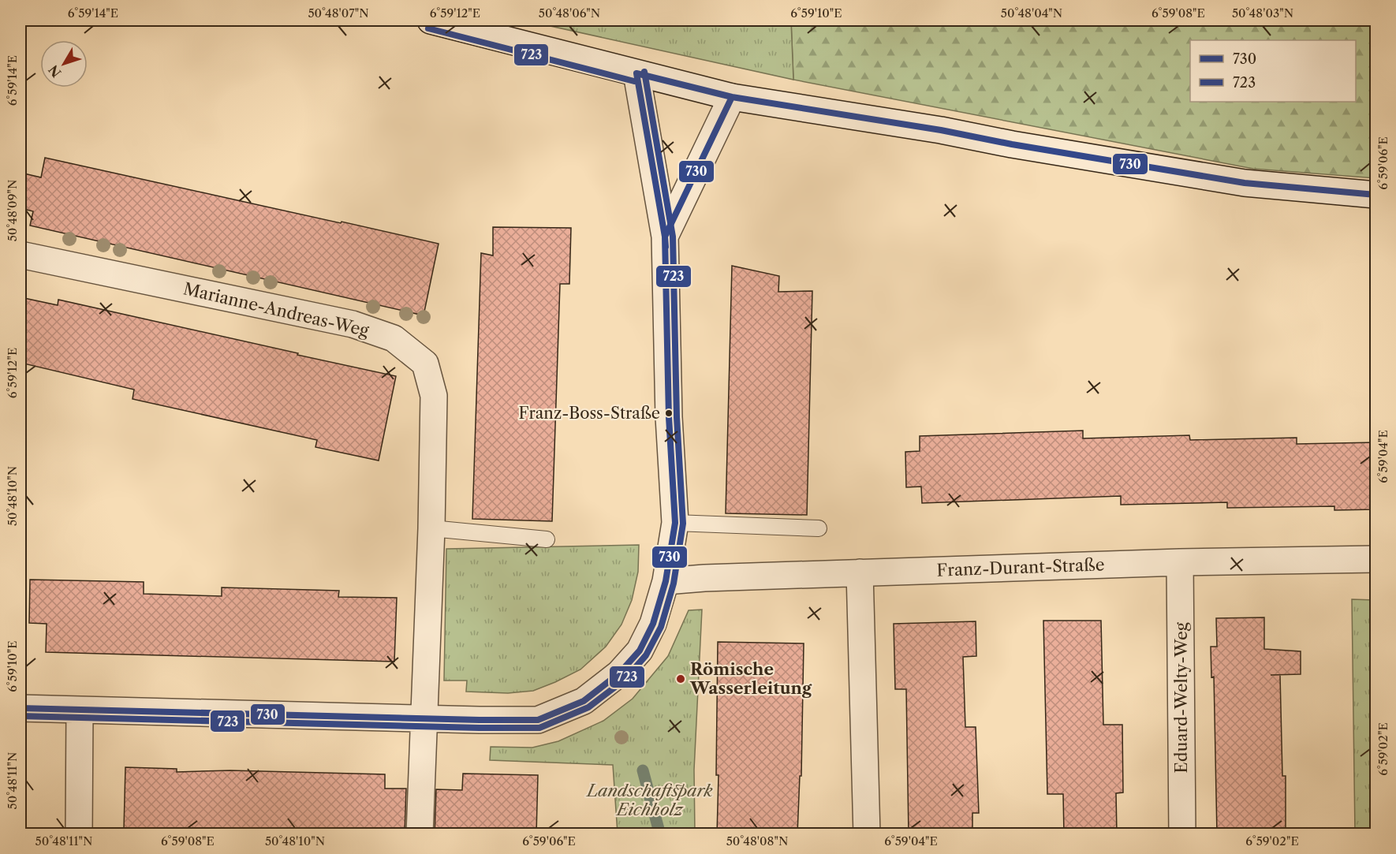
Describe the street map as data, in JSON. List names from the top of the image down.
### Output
{
  "streets": {
    "street": ["Marianne-Andreas-Weg", "Franz-Durant-Straße", "Eduard-Welty-Weg"]
  },
  "crossings": [
    ["Franz-Durant-Straße", "Eduard-Welty-Weg"]
  ],
  "parks": ["Landschaftspark Eichholz"],
  "places": ["Franz-Boss-Straße", "Römische Wasserleitung"],
  "lines": ["transit line 723", "transit line 730"],
  "legend": ["730", "723"],
  "north": "bottom left",
  "coordinates": [
    "6°59'14\"E",
    "50°48'07\"N",
    "6°59'12\"E",
    "50°48'06\"N",
    "6°59'10\"E",
    "50°48'04\"N",
    "6°59'08\"E",
    "50°48'03\"N",
    "6°59'06\"E",
    "50°48'09\"N",
    "6°59'04\"E",
    "50°48'10\"N",
    "6°59'02\"E",
    "50°48'11\"N",
    "50°48'08\"N"
  ]
}
